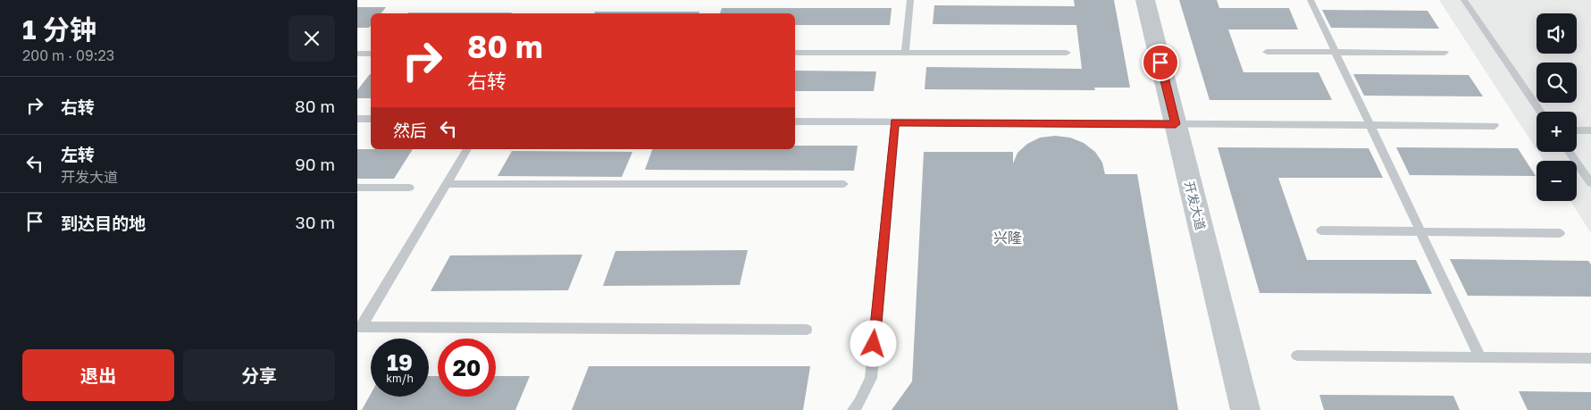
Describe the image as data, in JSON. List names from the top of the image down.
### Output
{
  "streets": {
    "street": ["开发大道"]
  },
  "districts": ["兴隆"],
  "page": {
    "heading": ["1 分钟", "200 m · 09:23"],
    "map_buttons": ["+", "−"],
    "turn": ["80 m", "右转"],
    "list": [
      {
        "name": "右转",
        "value": "80 m"
      },
      {
        "name": "左转",
        "note": "开发大道",
        "value": "90 m"
      },
      {
        "name": "到达目的地",
        "value": "30 m"
      }
    ],
    "then": "然后",
    "speed": "19 km/h",
    "limit": "20",
    "buttons": ["退出", "分享"]
  }
}
